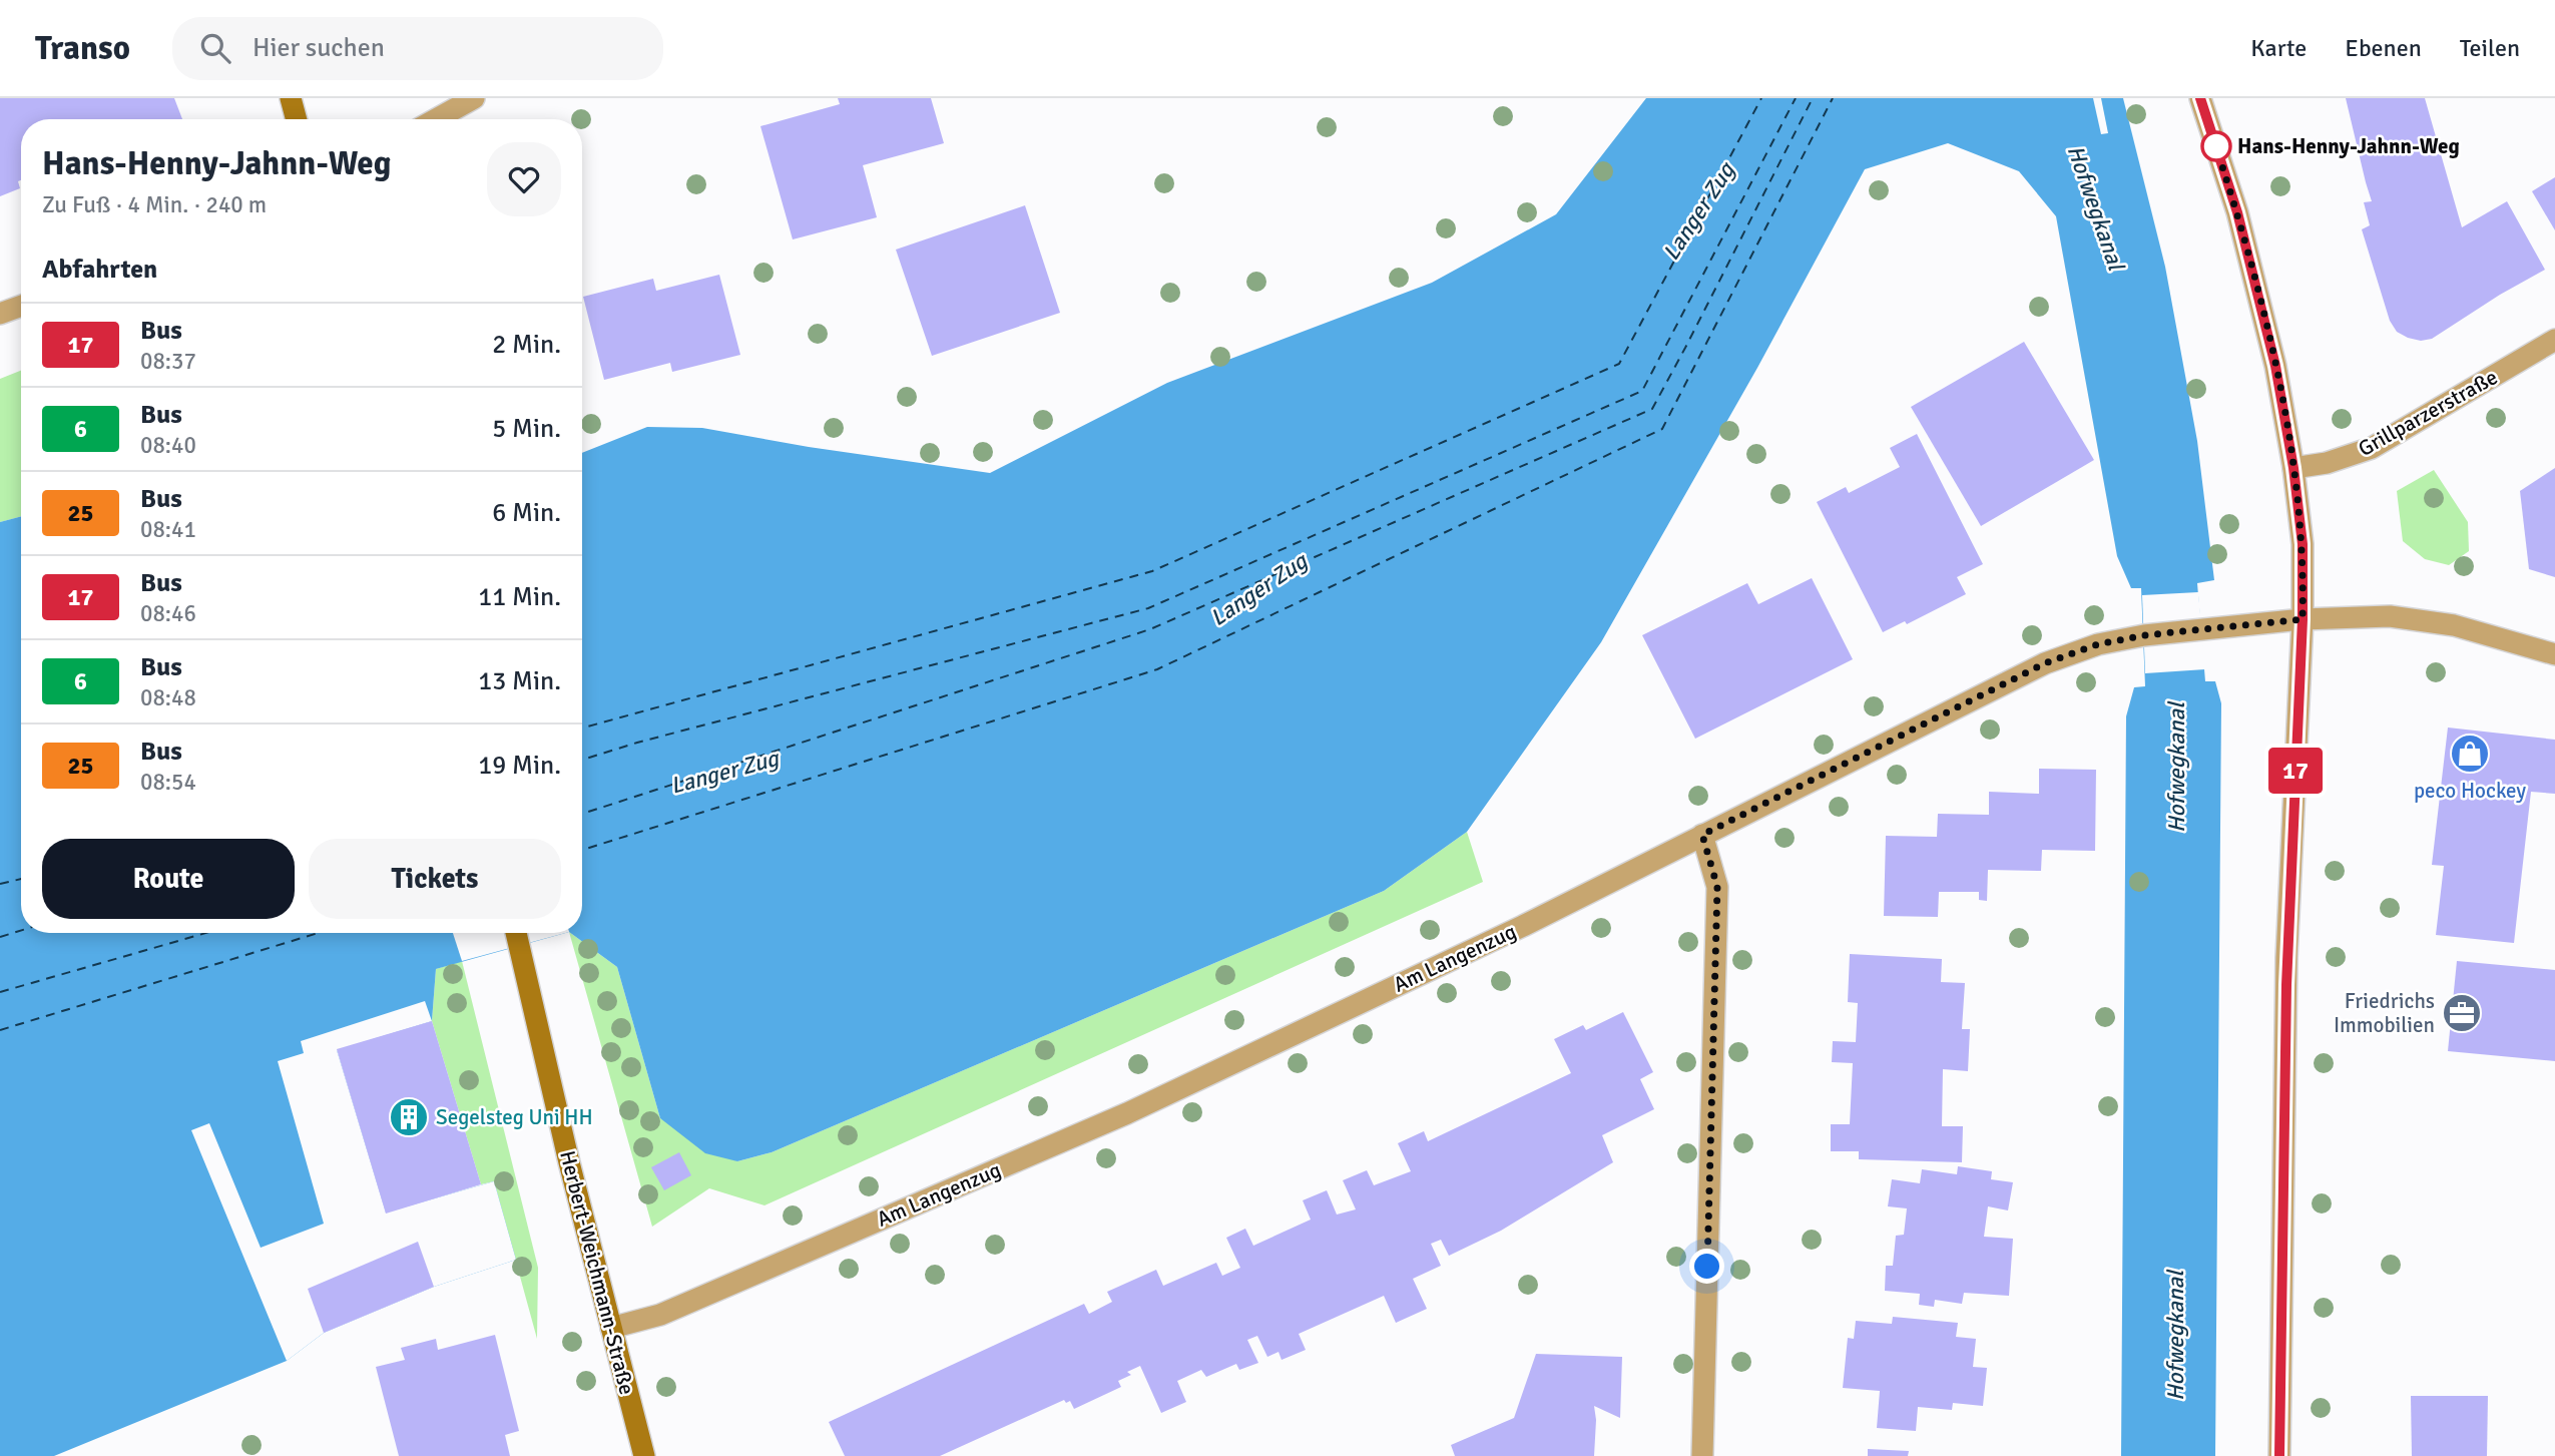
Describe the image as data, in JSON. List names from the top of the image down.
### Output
{
  "streets": {
    "main road": ["Herbert-Weichmann-Straße"],
    "street": ["Grillparzerstraße", "Am Langenzug"]
  },
  "crossings": [
    ["Am Langenzug", "Herbert-Weichmann-Straße"]
  ],
  "water": ["Hofwegkanal", "Langer Zug"],
  "places": {
    "other": ["Hans-Henny-Jahnn-Weg"],
    "shop": ["peco Hockey"],
    "office": ["Friedrichs Immobilien"],
    "building": ["Segelsteg Uni HH"]
  },
  "lines": ["bus line 17"],
  "page": {
    "header": "Transo",
    "search": "Hier suchen",
    "nav": ["Karte", "Ebenen", "Teilen"],
    "on_map": "17",
    "heading": [
      ["Hans-Henny-Jahnn-Weg", "Zu Fuß · 4 Min. · 240 m"],
      "Abfahrten"
    ],
    "list": [
      {
        "mark": "17",
        "name": "Bus",
        "note": "08:37",
        "value": "2 Min."
      },
      {
        "mark": "6",
        "name": "Bus",
        "note": "08:40",
        "value": "5 Min."
      },
      {
        "mark": "25",
        "name": "Bus",
        "note": "08:41",
        "value": "6 Min."
      },
      {
        "mark": "17",
        "name": "Bus",
        "note": "08:46",
        "value": "11 Min."
      },
      {
        "mark": "6",
        "name": "Bus",
        "note": "08:48",
        "value": "13 Min."
      },
      {
        "mark": "25",
        "name": "Bus",
        "note": "08:54",
        "value": "19 Min."
      }
    ],
    "buttons": ["Route", "Tickets"]
  }
}
